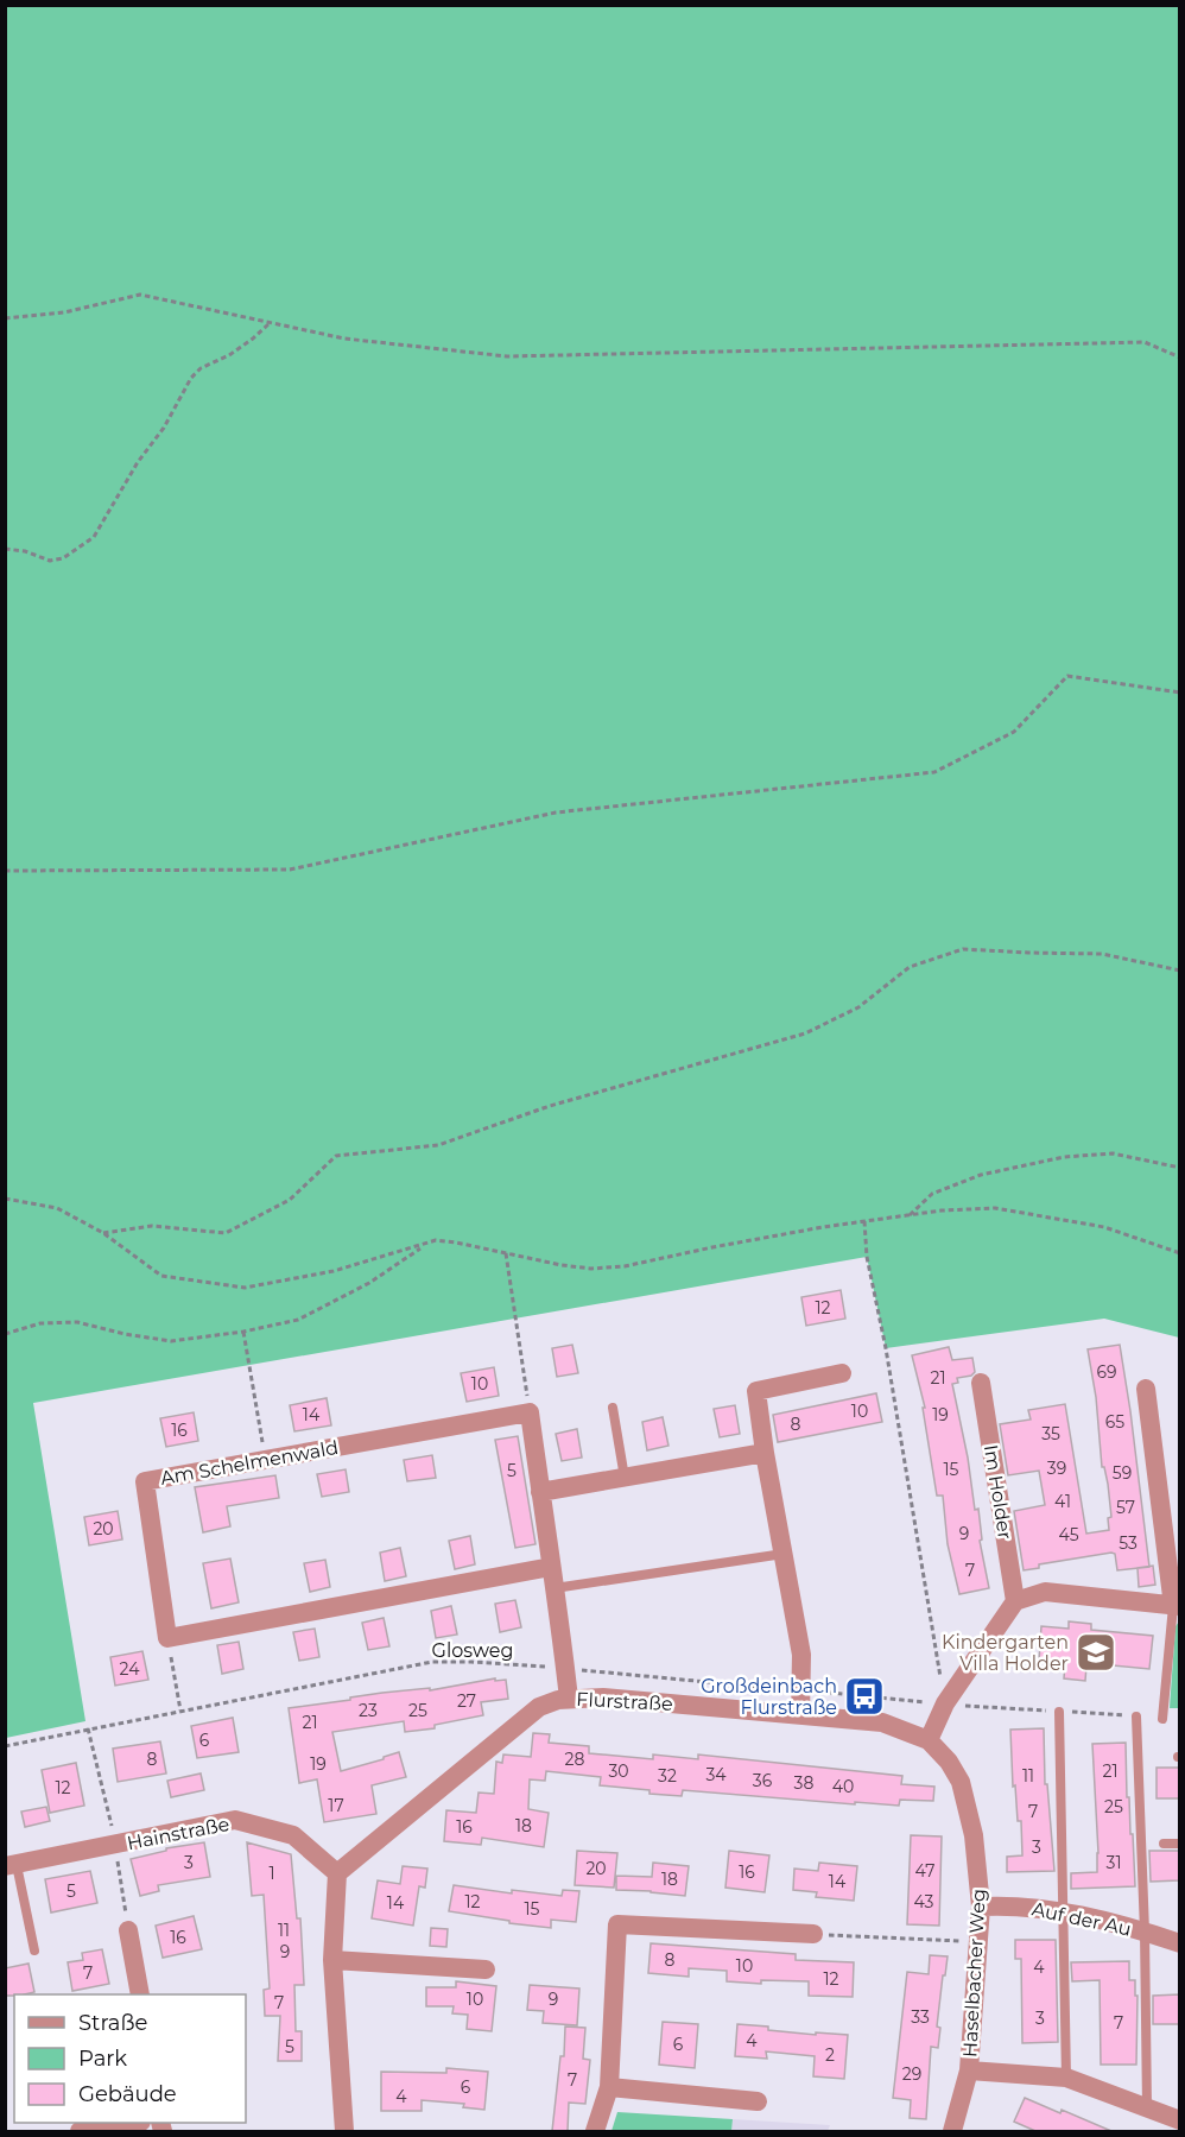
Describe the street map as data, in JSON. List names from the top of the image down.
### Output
{
  "streets": {
    "street": [
      "Am Schelmenwald",
      "Im Holder",
      "Flurstraße",
      "Hainstraße",
      "Auf der Au",
      "Haselbacher Weg"
    ],
    "path": ["Glosweg"]
  },
  "crossings": [
    ["Flurstraße", "Hainstraße"],
    ["Flurstraße", "Haselbacher Weg"],
    ["Auf der Au", "Haselbacher Weg"]
  ],
  "places": {
    "school or university": ["Kindergarten Villa Holder"],
    "bus stop": ["Großdeinbach Flurstraße"]
  },
  "house_numbers": [
    "12",
    "69",
    "21",
    "10",
    "10",
    "14",
    "19",
    "65",
    "8",
    "16",
    "35",
    "39",
    "15",
    "5",
    "59",
    "41",
    "57",
    "20",
    "9",
    "45",
    "53",
    "7",
    "24",
    "27",
    "23",
    "25",
    "21",
    "6",
    "8",
    "28",
    "19",
    "30",
    "21",
    "34",
    "32",
    "11",
    "36",
    "38",
    "40",
    "12",
    "17",
    "25",
    "7",
    "18",
    "16",
    "3",
    "3",
    "31",
    "20",
    "47",
    "16",
    "1",
    "18",
    "14",
    "5",
    "12",
    "43",
    "14",
    "15",
    "11",
    "16",
    "9",
    "8",
    "10",
    "4",
    "7",
    "12",
    "10",
    "9",
    "7",
    "33",
    "3",
    "7",
    "4",
    "6",
    "5",
    "2",
    "29",
    "7",
    "6",
    "4"
  ],
  "legend": ["Straße", "Park", "Gebäude"]
}
